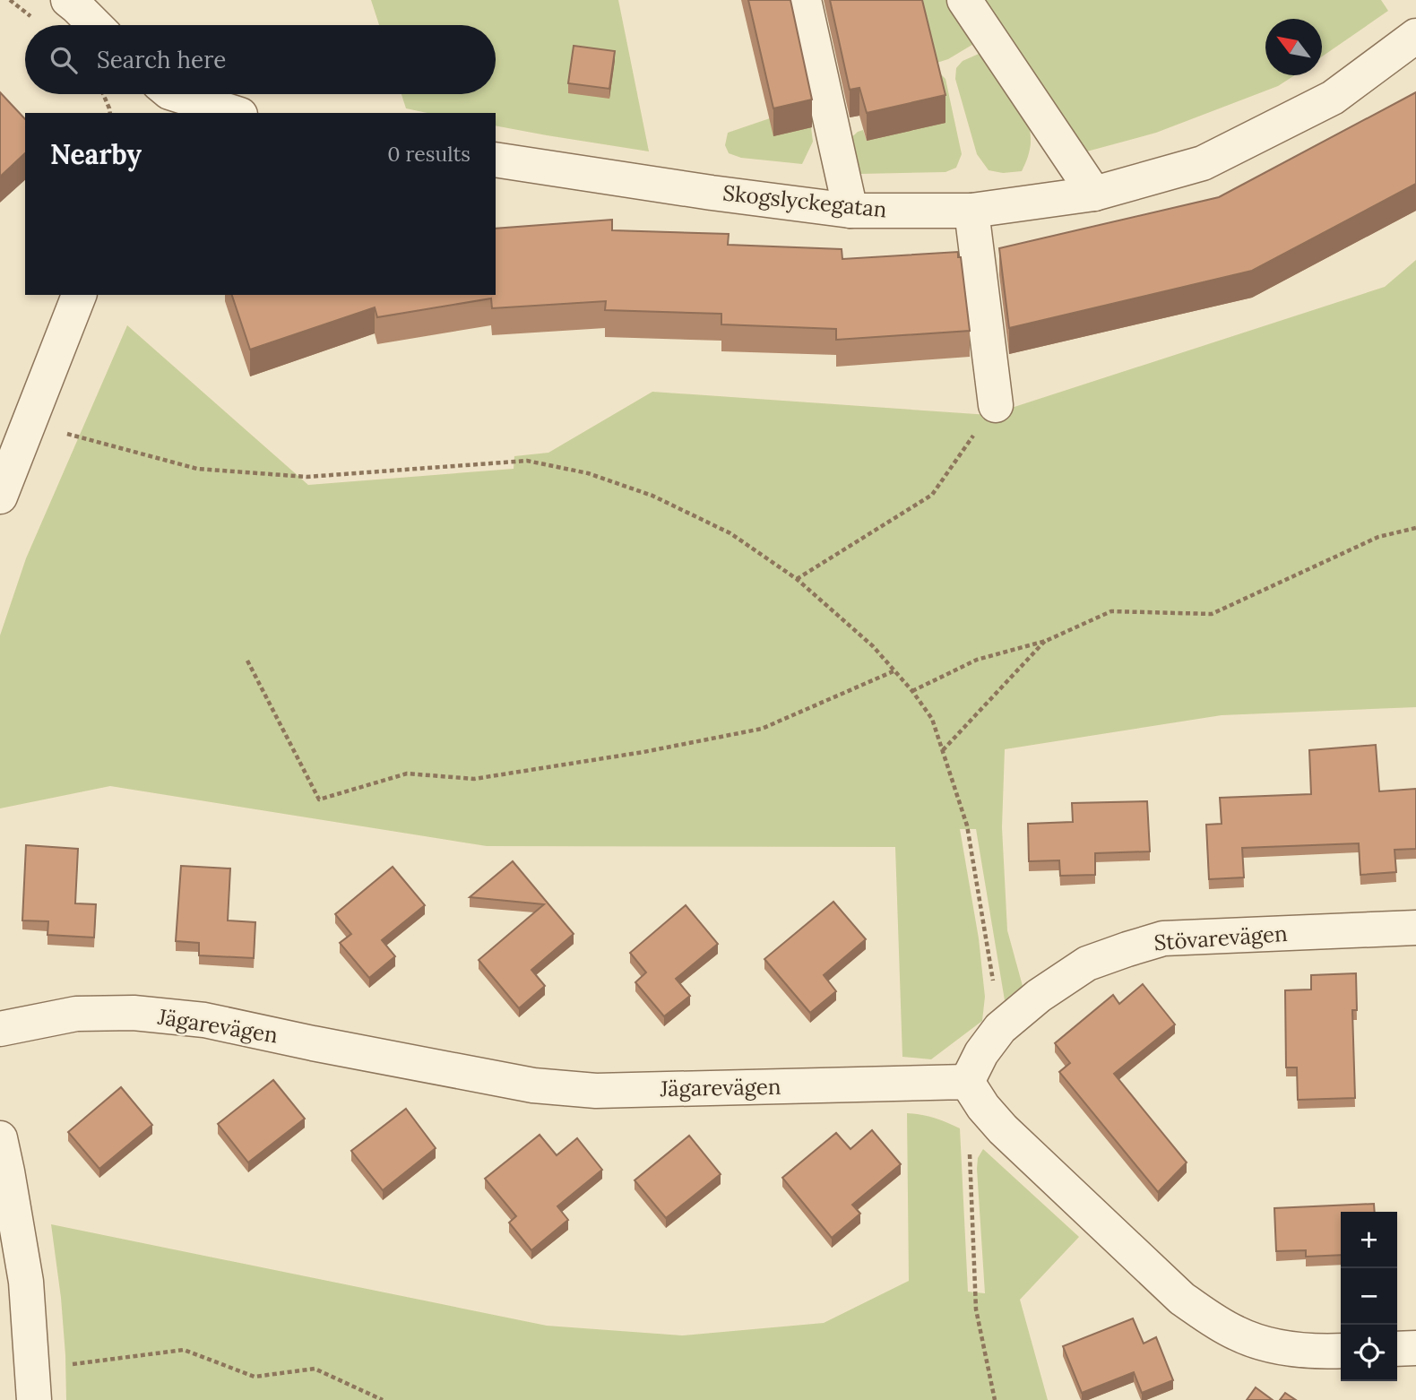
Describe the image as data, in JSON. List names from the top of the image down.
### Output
{
  "streets": {
    "street": ["Skogslyckegatan", "Stövarevägen", "Jägarevägen"]
  },
  "crossings": [
    ["Stövarevägen", "Jägarevägen"]
  ],
  "north": "top left",
  "page": {
    "search": "Search here",
    "heading": ["Nearby", "0 results"],
    "map_buttons": ["+", "−"]
  }
}
